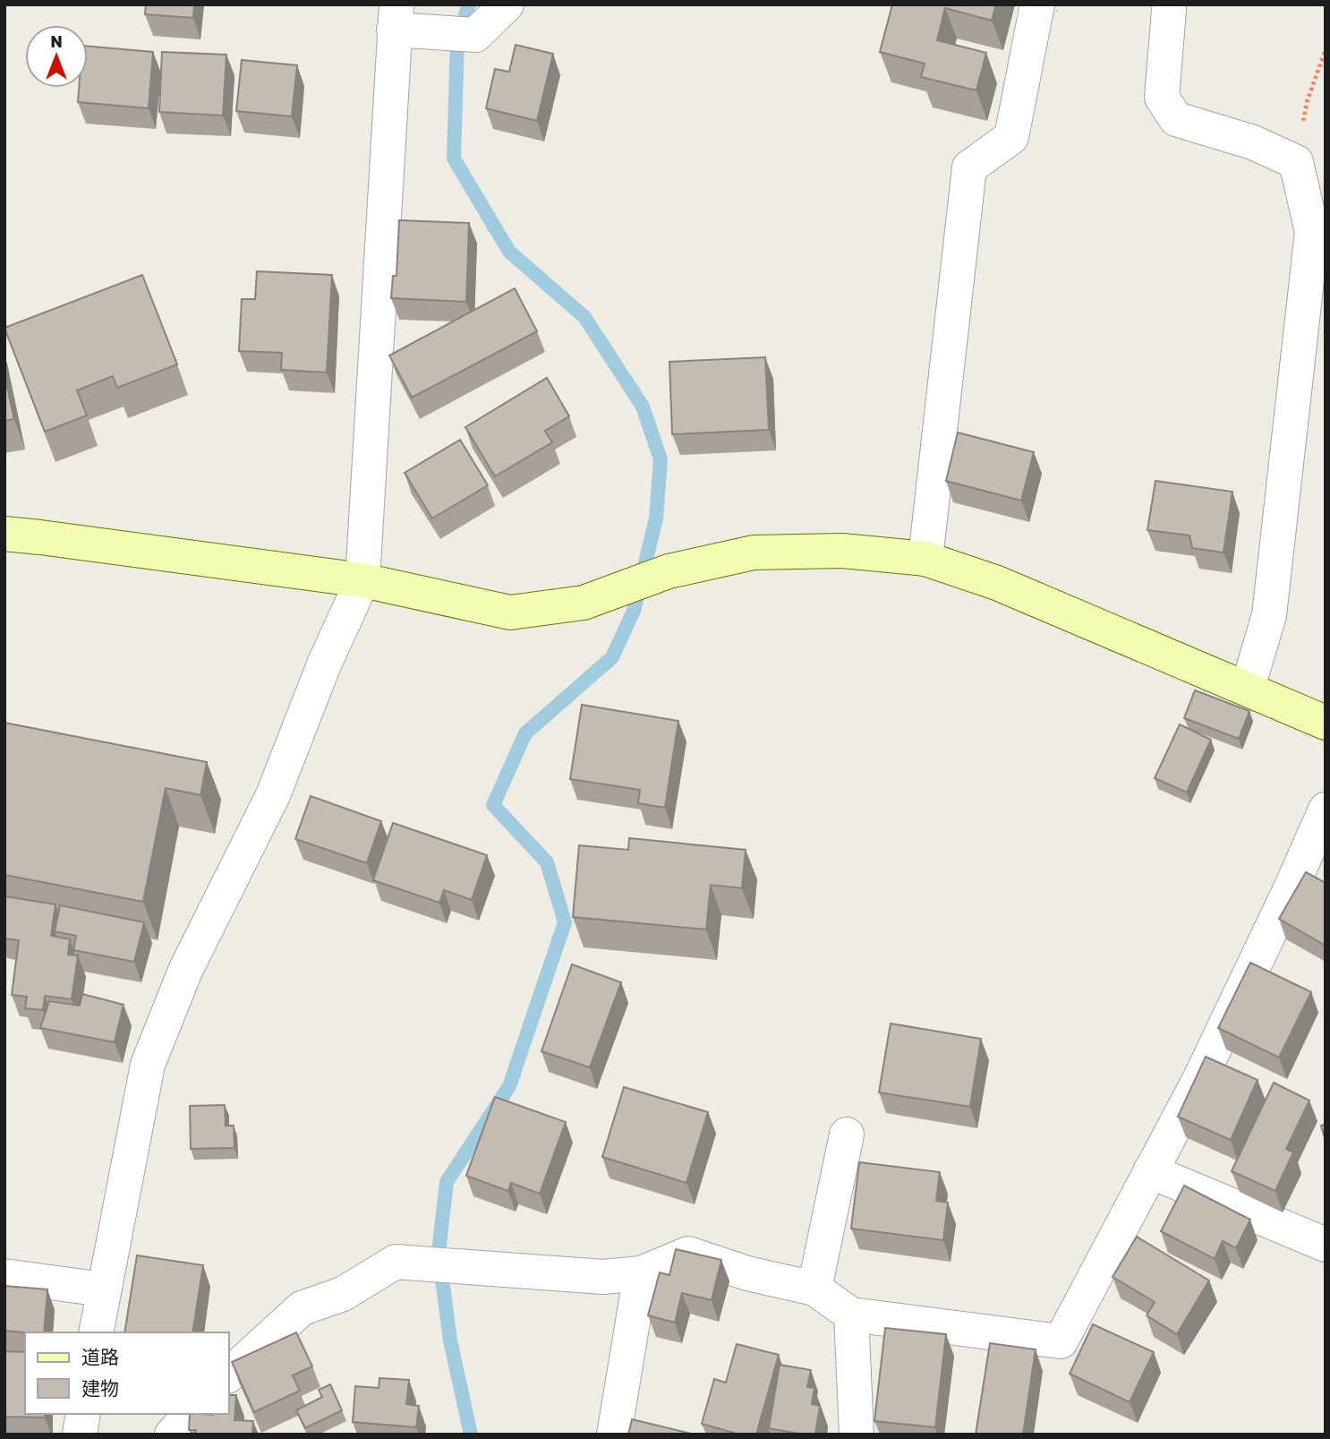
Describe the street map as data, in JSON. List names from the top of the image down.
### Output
{
  "legend": ["道路", "建物"],
  "north": "top"
}
